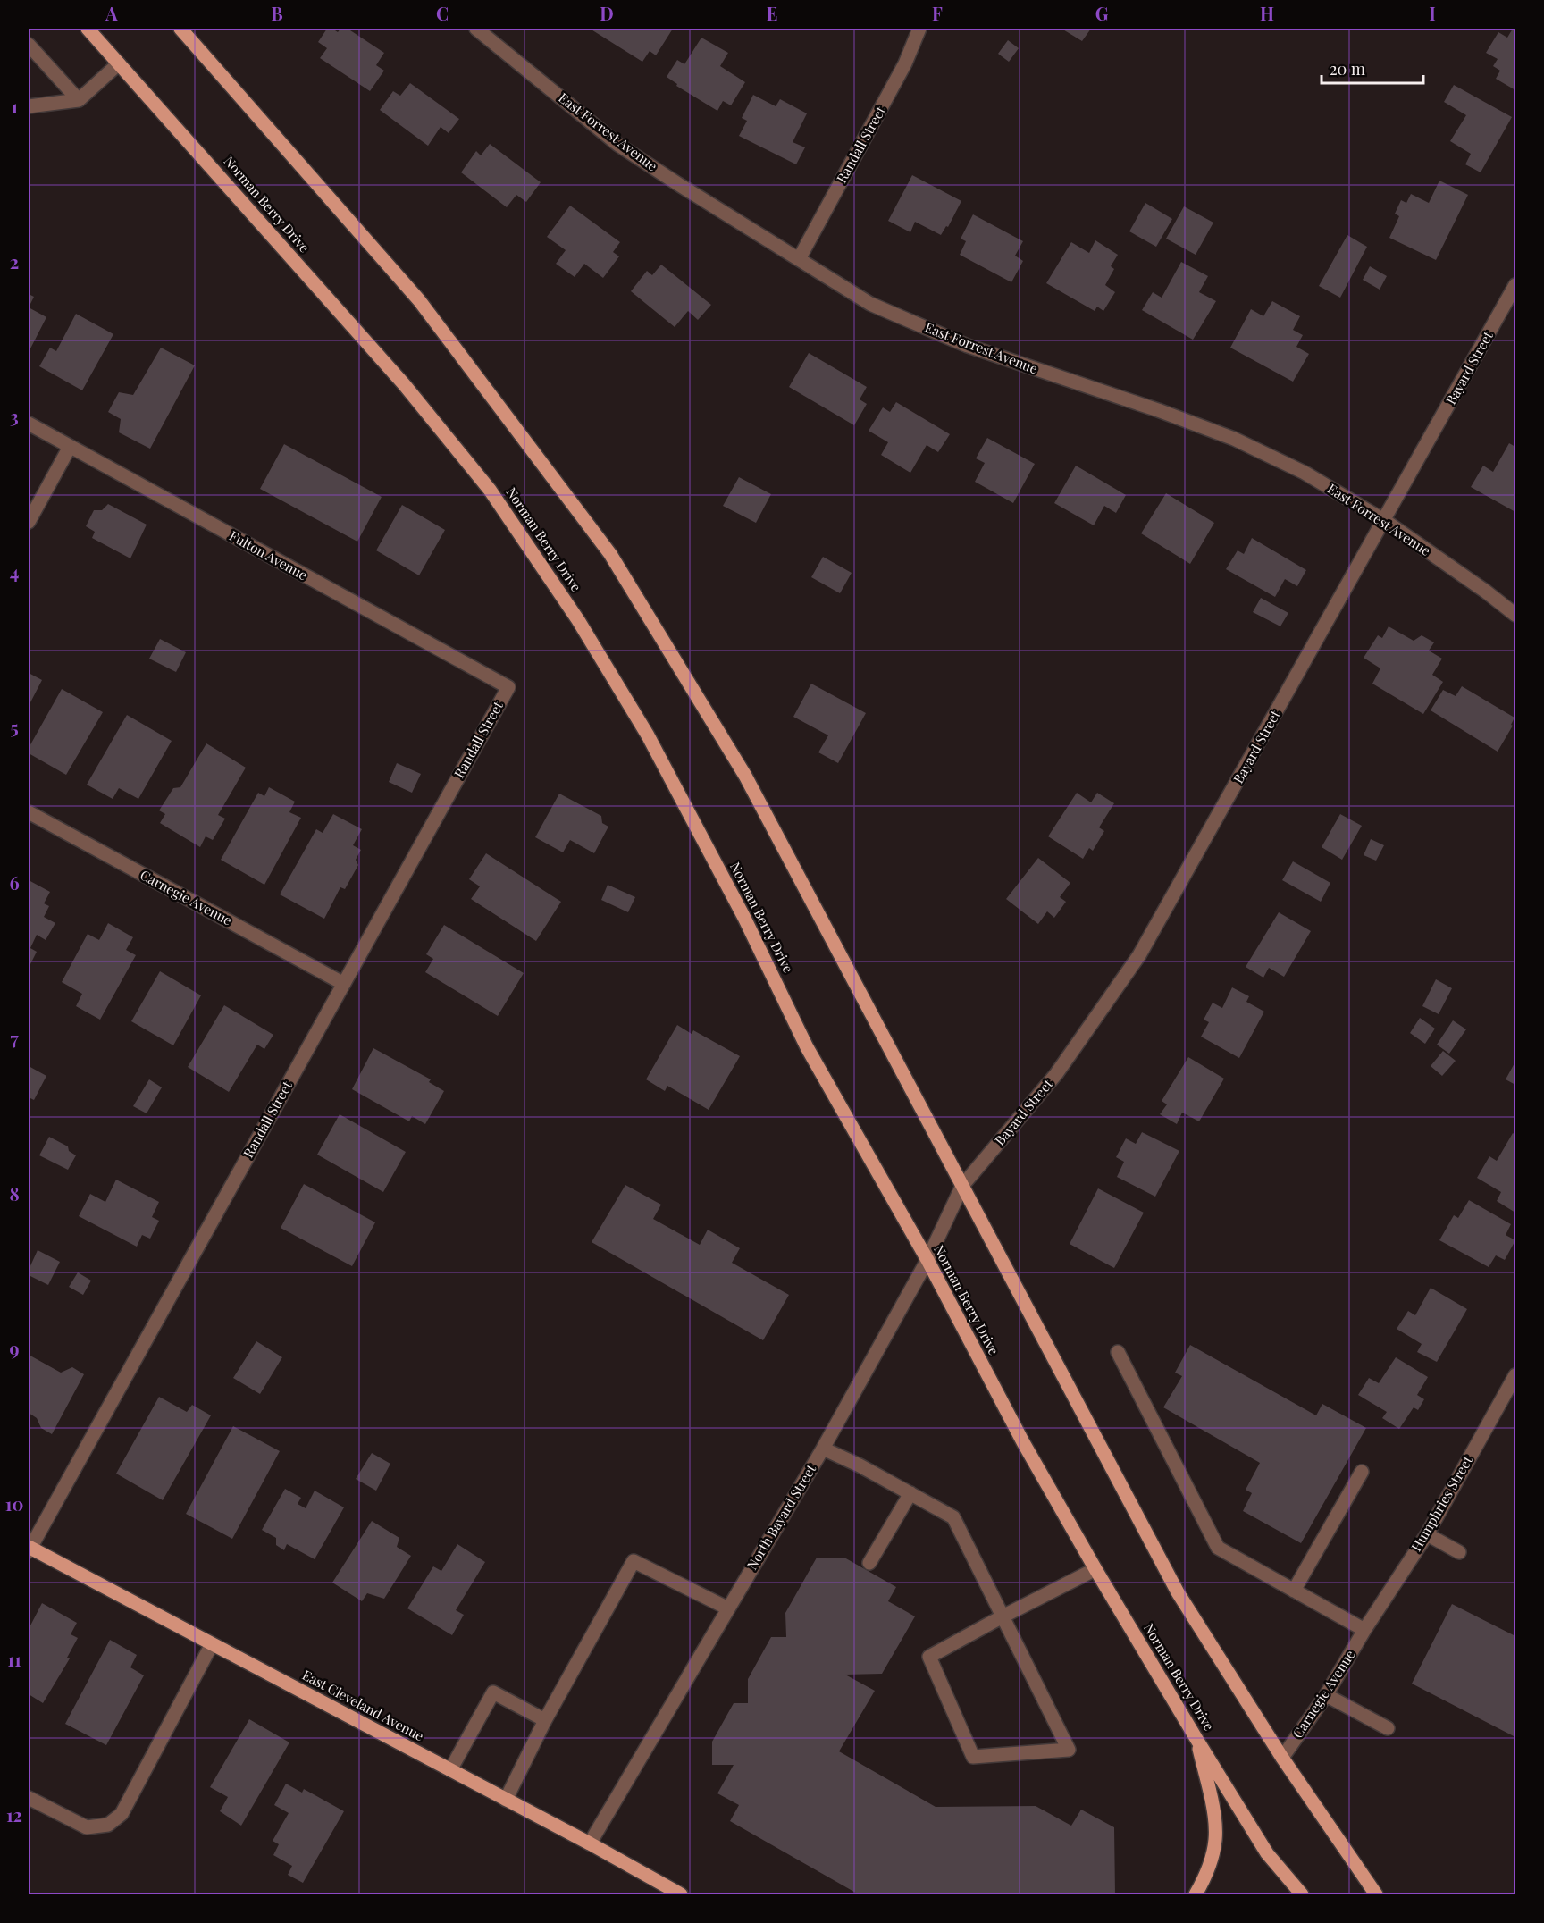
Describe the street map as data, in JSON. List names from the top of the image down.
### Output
{
  "streets": {
    "main road": ["Norman Berry Drive", "East Cleveland Avenue"],
    "street": [
      "East Forrest Avenue",
      "Randall Street",
      "Bayard Street",
      "Fulton Avenue",
      "Carnegie Avenue",
      "Humphries Street",
      "North Bayard Street"
    ]
  },
  "crossings": [
    ["East Forrest Avenue", "Randall Street"],
    ["East Forrest Avenue", "Bayard Street"],
    ["Randall Street", "Fulton Avenue"],
    ["Randall Street", "Carnegie Avenue"],
    ["Randall Street", "East Cleveland Avenue"],
    ["Norman Berry Drive", "North Bayard Street"],
    ["Bayard Street", "North Bayard Street"],
    ["Carnegie Avenue", "Humphries Street"],
    ["North Bayard Street", "East Cleveland Avenue"]
  ],
  "scale_bar": "20 m",
  "grid": {
    "columns": [
      "A",
      "B",
      "C",
      "D",
      "E",
      "F",
      "G",
      "H",
      "I"
    ],
    "rows": [
      "1",
      "2",
      "3",
      "4",
      "5",
      "6",
      "7",
      "8",
      "9",
      "10",
      "11",
      "12"
    ]
  }
}
